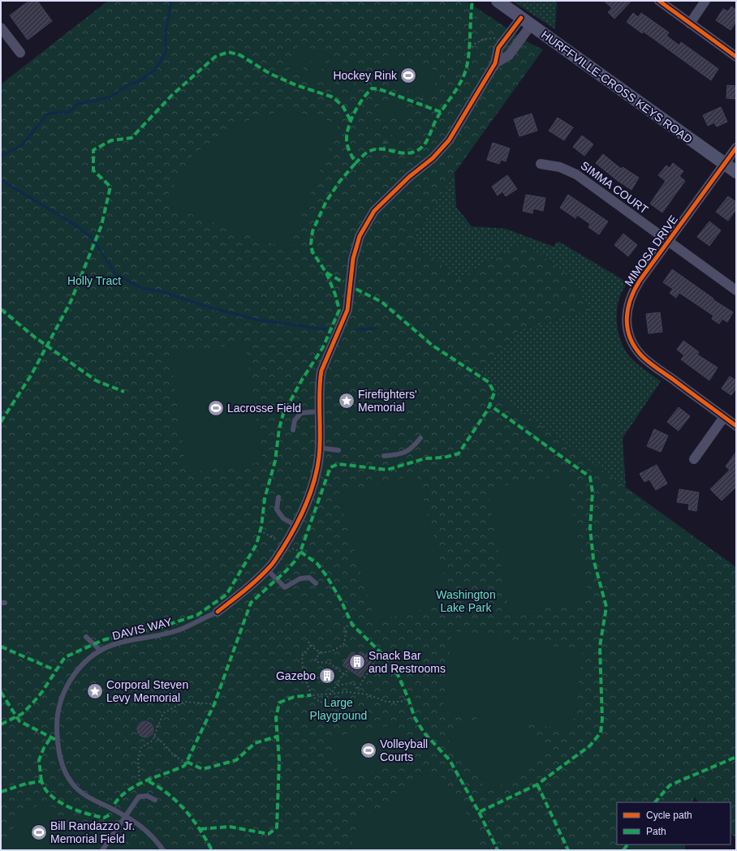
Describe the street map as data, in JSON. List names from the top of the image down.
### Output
{
  "streets": {
    "main road": ["HURFFVILLE-CROSS KEYS ROAD"],
    "street": ["SIMMA COURT", "MIMOSA DRIVE"],
    "lane": ["DAVIS WAY"]
  },
  "crossings": [
    ["HURFFVILLE-CROSS KEYS ROAD", "MIMOSA DRIVE"],
    ["SIMMA COURT", "MIMOSA DRIVE"]
  ],
  "parks": ["Holly Tract", "Washington Lake Park", "Large Playground"],
  "places": {
    "sports": [
      "Hockey Rink",
      "Lacrosse Field",
      "Volleyball Courts",
      "Bill Randazzo Jr. Memorial Field"
    ],
    "place": ["Firefighters' Memorial", "Corporal Steven Levy Memorial"],
    "building": ["Snack Bar and Restrooms", "Gazebo"]
  },
  "legend": ["Cycle path", "Path"]
}
